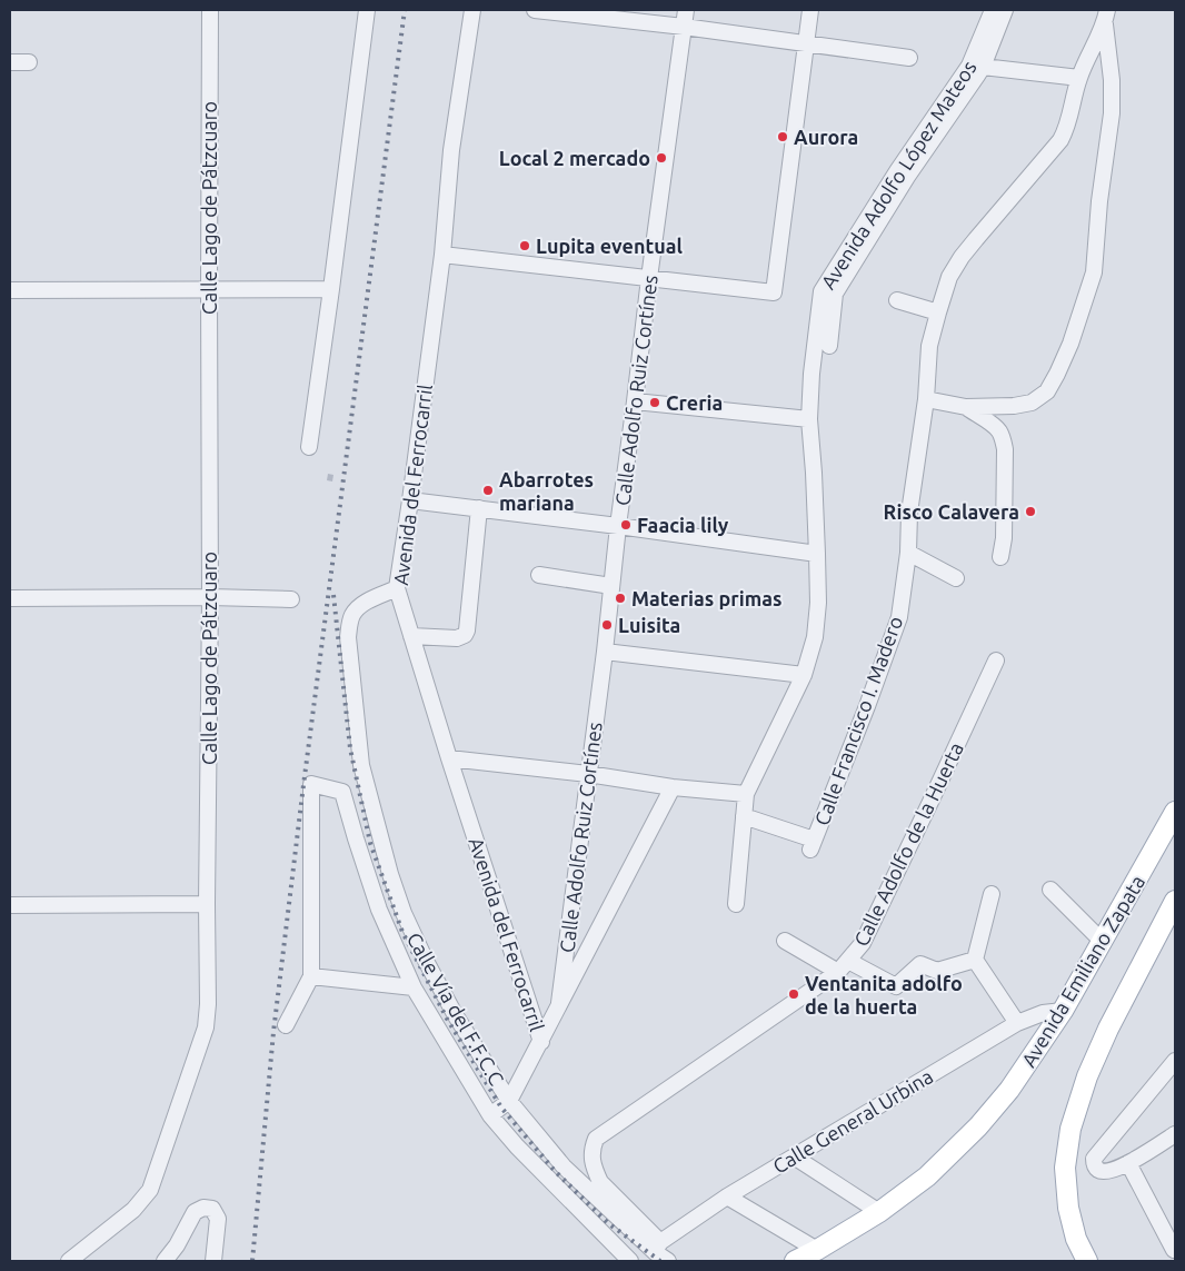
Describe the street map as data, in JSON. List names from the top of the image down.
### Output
{
  "streets": {
    "main road": ["Avenida Emiliano Zapata"],
    "street": [
      "Avenida Adolfo López Mateos",
      "Calle Lago de Pátzcuaro",
      "Calle Adolfo Ruiz Cortínes",
      "Avenida del Ferrocarril",
      "Calle Francisco I. Madero",
      "Calle Adolfo de la Huerta",
      "Calle Vía del F.F.C.C",
      "Calle General Urbina"
    ]
  },
  "crossings": [
    ["Avenida Adolfo López Mateos", "Calle Francisco I. Madero"],
    ["Avenida del Ferrocarril", "Calle Vía del F.F.C.C"],
    ["Calle Adolfo de la Huerta", "Calle Vía del F.F.C.C"],
    ["Calle Adolfo de la Huerta", "Calle General Urbina"],
    ["Avenida Emiliano Zapata", "Calle General Urbina"],
    ["Calle Vía del F.F.C.C", "Calle General Urbina"]
  ],
  "places": [
    "Aurora",
    "Local 2 mercado",
    "Lupita eventual",
    "Creria",
    "Abarrotes mariana",
    "Risco Calavera",
    "Faacia lily",
    "Materias primas",
    "Luisita",
    "Ventanita adolfo de la huerta"
  ]
}
